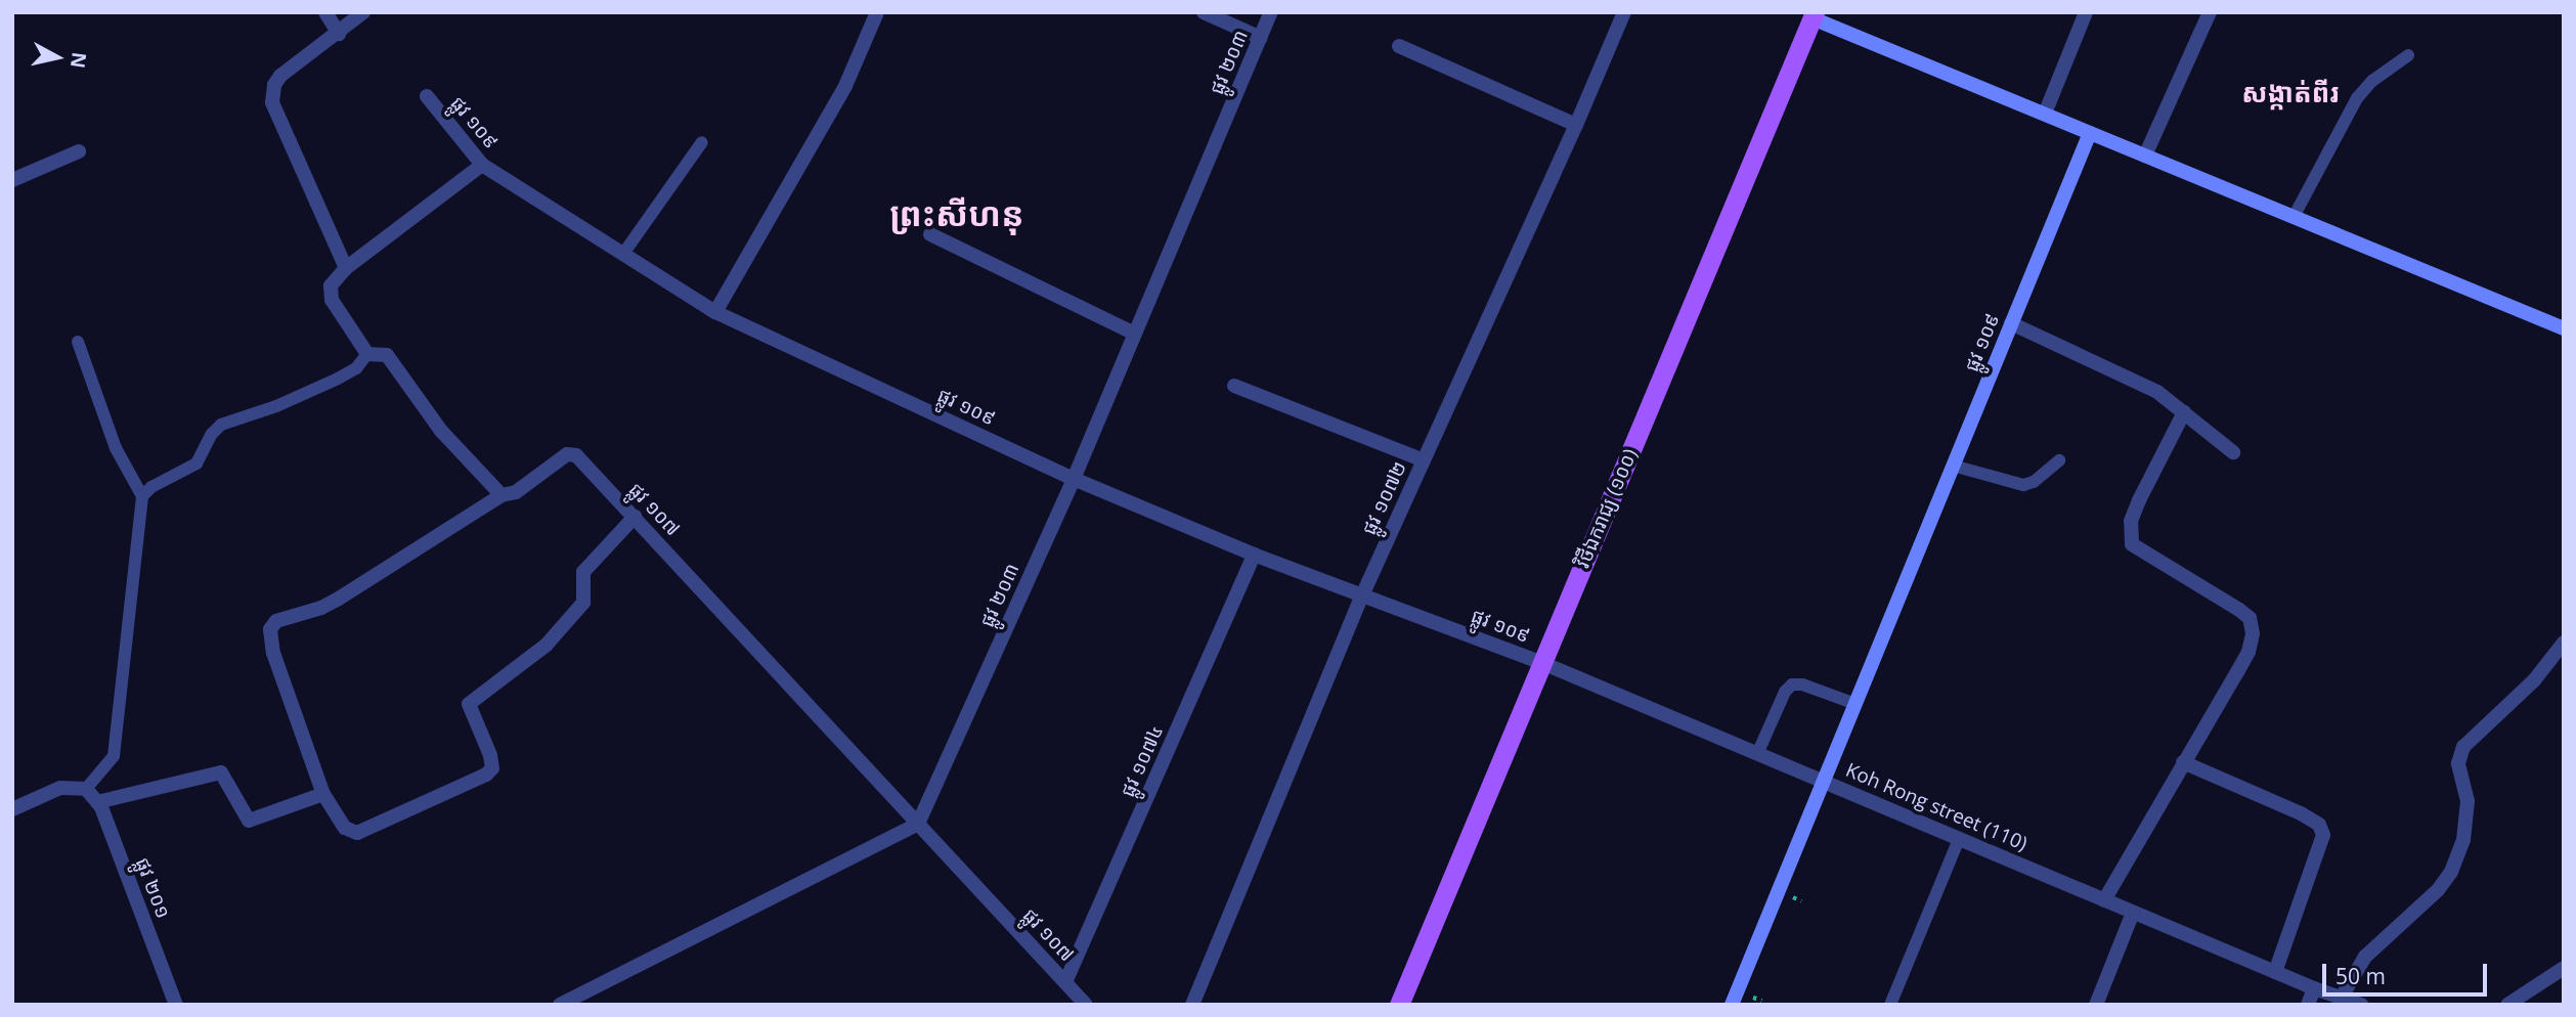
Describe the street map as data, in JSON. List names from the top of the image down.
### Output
{
  "streets": {
    "main road": ["ផ្លូវ ១០៩", "វិថីឯករាជ្យ (១០០)"],
    "street": [
      "ផ្លូវ ២០៣",
      "ផ្លូវ ១០៧២",
      "ផ្លូវ ១០៧",
      "ផ្លូវ ១០៧៤",
      "Koh Rong street (110)",
      "ផ្លូវ ២០១"
    ]
  },
  "crossings": [
    ["ផ្លូវ ២០៣", "ផ្លូវ ១០៩"],
    ["ផ្លូវ ២០៣", "ផ្លូវ ១០៧"],
    ["ផ្លូវ ១០៩", "ផ្លូវ ១០៧២"],
    ["ផ្លូវ ១០៩", "វិថីឯករាជ្យ (១០០)"],
    ["ផ្លូវ ១០៩", "ផ្លូវ ១០៧៤"],
    ["ផ្លូវ ១០៩", "Koh Rong street (110)"],
    ["វិថីឯករាជ្យ (១០០)", "Koh Rong street (110)"],
    ["ផ្លូវ ១០៧", "ផ្លូវ ១០៧៤"]
  ],
  "districts": ["សង្កាត់ពីរ", "ព្រះសីហនុ"],
  "scale_bar": "50 m",
  "north": "right"
}
